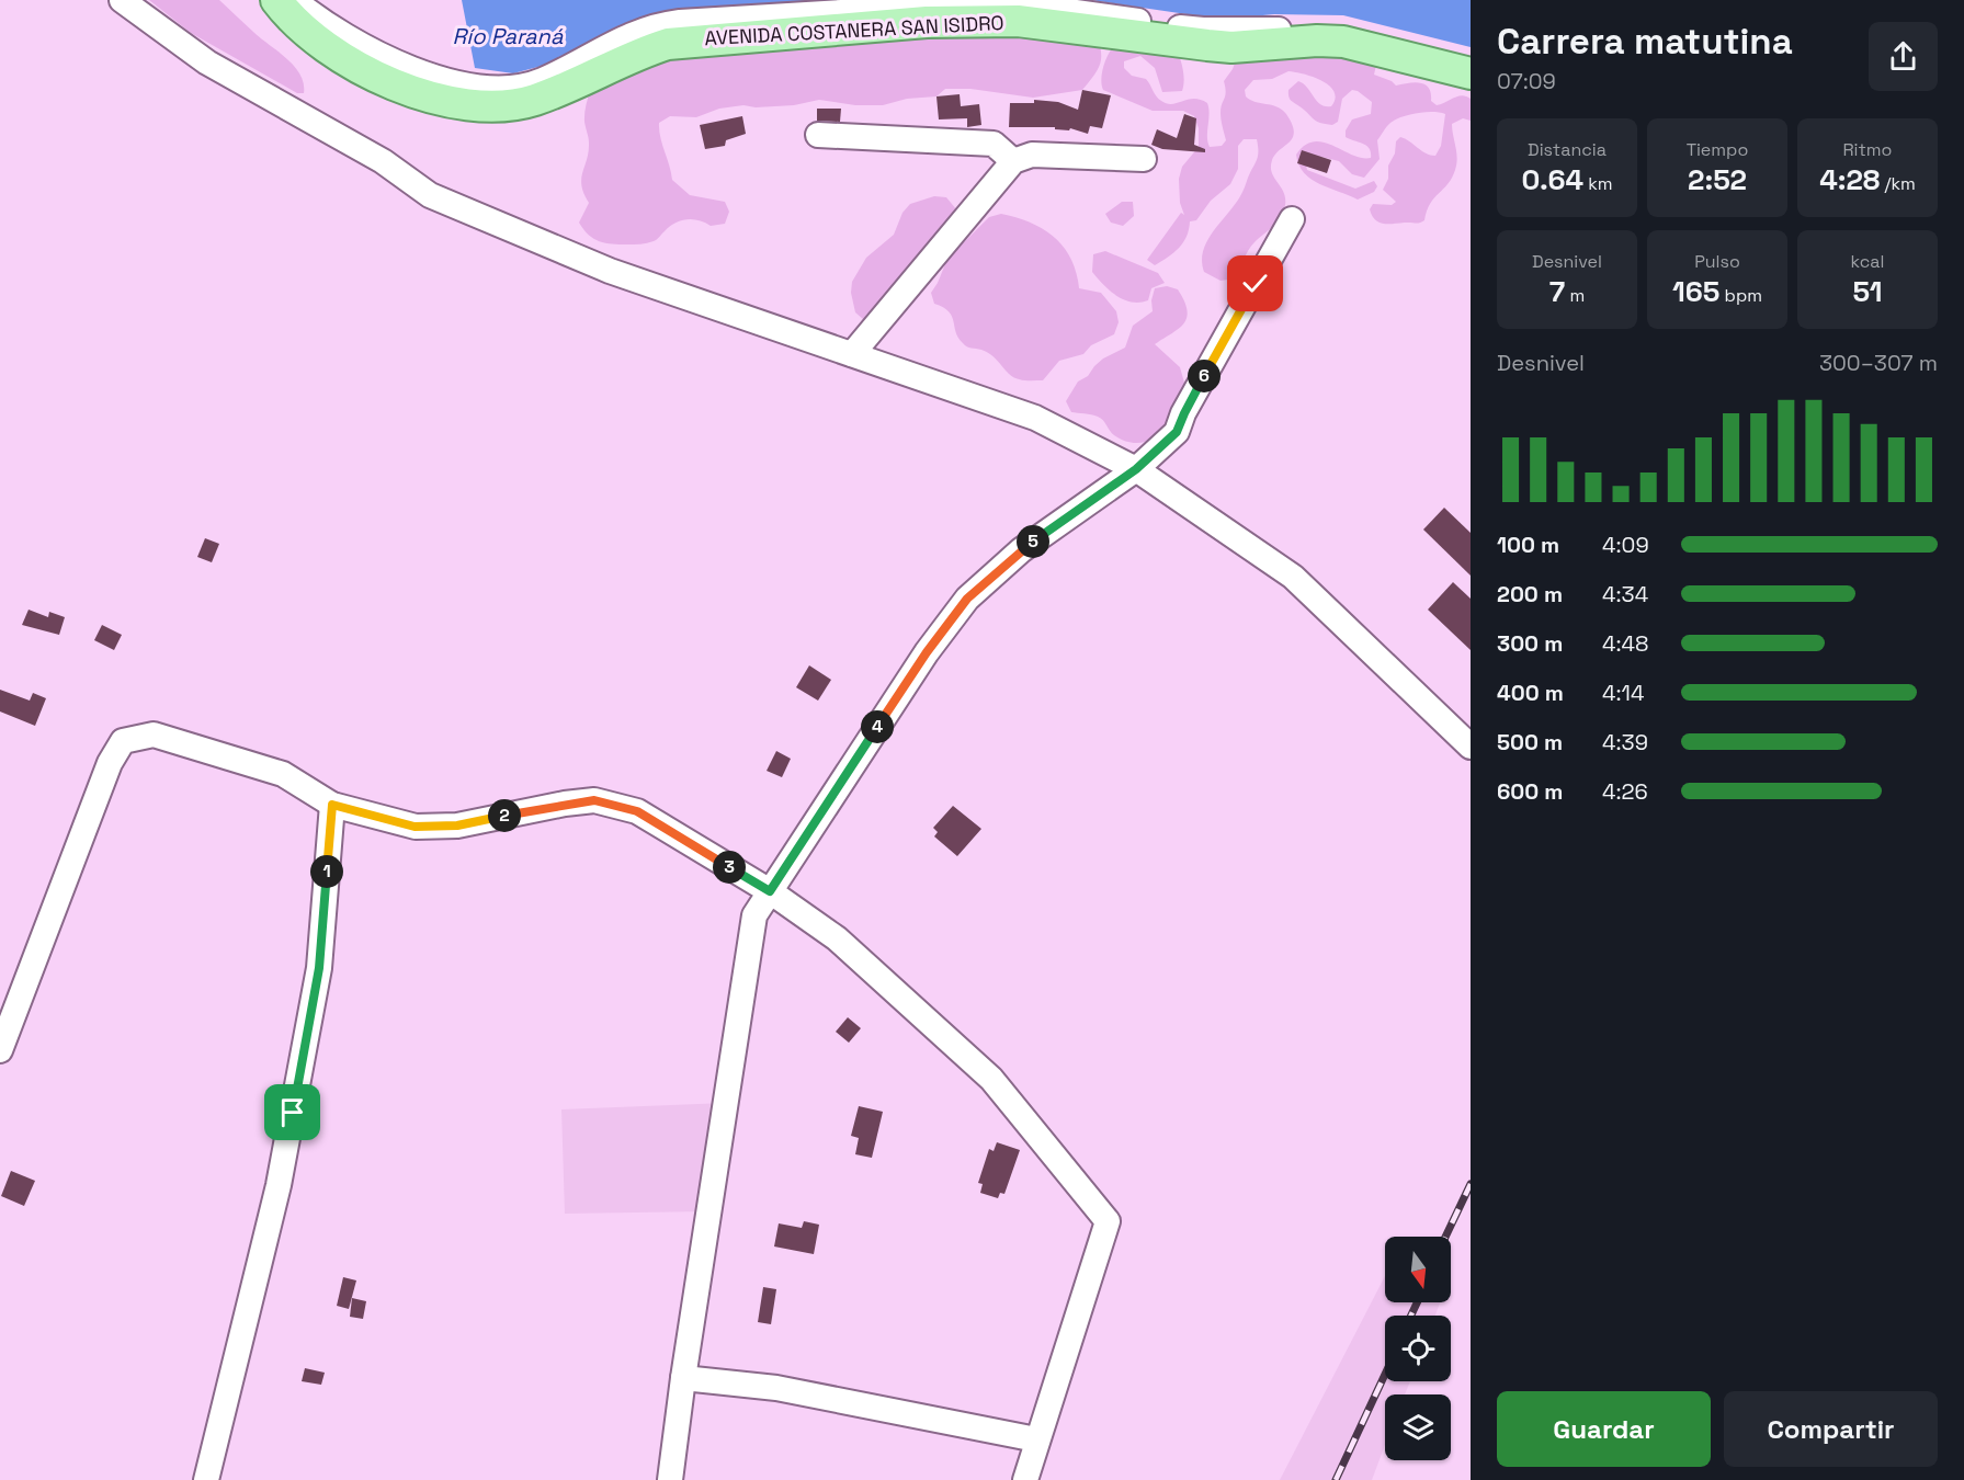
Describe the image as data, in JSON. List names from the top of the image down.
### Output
{
  "streets": {
    "main road": ["AVENIDA COSTANERA SAN ISIDRO"]
  },
  "water": ["Río Paraná"],
  "north": "bottom",
  "page": {
    "heading": ["Carrera matutina", "07:09"],
    "stats": [
      ["Distancia", "0.64 km"],
      ["Tiempo", "2:52"],
      ["Ritmo", "4:28 /km"],
      ["Desnivel", "7 m"],
      ["Pulso", "165 bpm"],
      ["kcal", "51"]
    ],
    "chart": ["Desnivel", "300–307 m"],
    "pins": [
      "6",
      "5",
      "4",
      "2",
      "3",
      "1"
    ],
    "list": [
      {
        "name": "100 m",
        "note": "4:09"
      },
      {
        "name": "200 m",
        "note": "4:34"
      },
      {
        "name": "300 m",
        "note": "4:48"
      },
      {
        "name": "400 m",
        "note": "4:14"
      },
      {
        "name": "500 m",
        "note": "4:39"
      },
      {
        "name": "600 m",
        "note": "4:26"
      }
    ],
    "buttons": ["Guardar", "Compartir"]
  }
}
